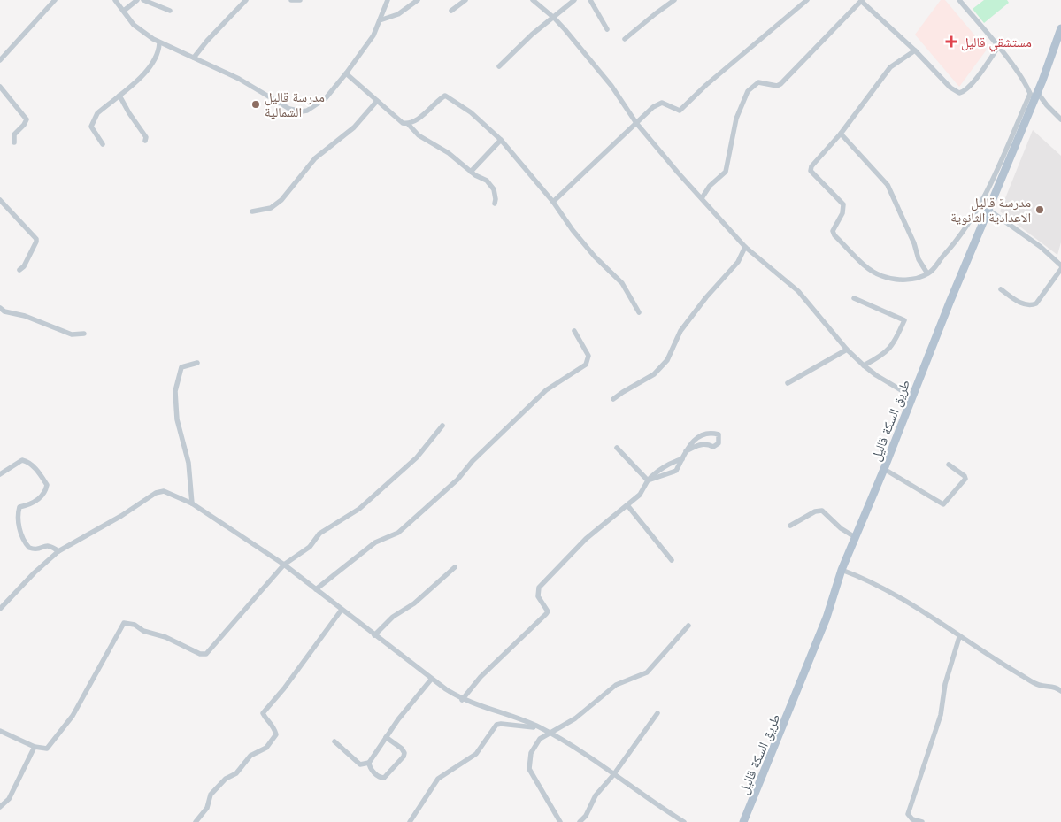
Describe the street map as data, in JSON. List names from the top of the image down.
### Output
{
  "streets": {
    "main road": ["طريق السكة قاليل"]
  },
  "places": {
    "health": ["مستشقي قاليل"],
    "other": ["مدرسة قاليل الشمالية", "مدرسة قاليل الاعدادية الثانوية"]
  }
}
